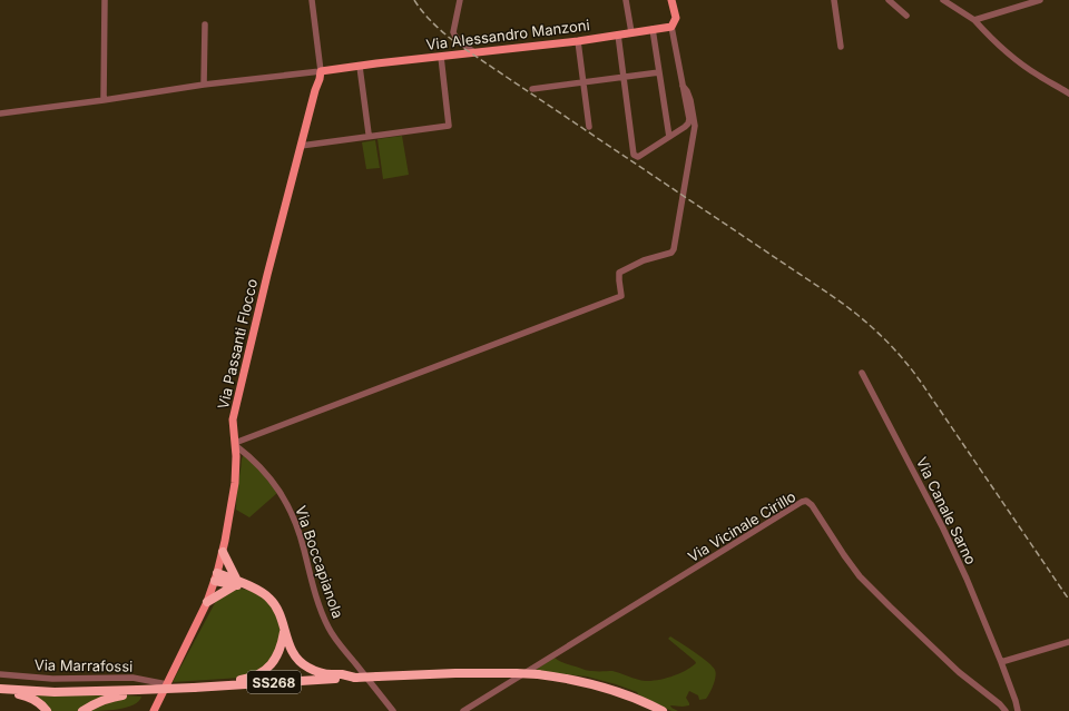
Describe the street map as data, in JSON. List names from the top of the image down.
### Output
{
  "streets": {
    "highway": ["SS268"],
    "main road": ["Via Alessandro Manzoni", "Via Passanti Flocco"],
    "street": [
      "Via Canale Sarno",
      "Via Vicinale Cirillo",
      "Via Boccapianola",
      "Via Marrafossi"
    ]
  },
  "crossings": [
    ["Via Alessandro Manzoni", "Via Passanti Flocco"],
    ["Via Passanti Flocco", "Via Boccapianola"],
    ["Via Passanti Flocco", "Via Marrafossi"]
  ]
}
